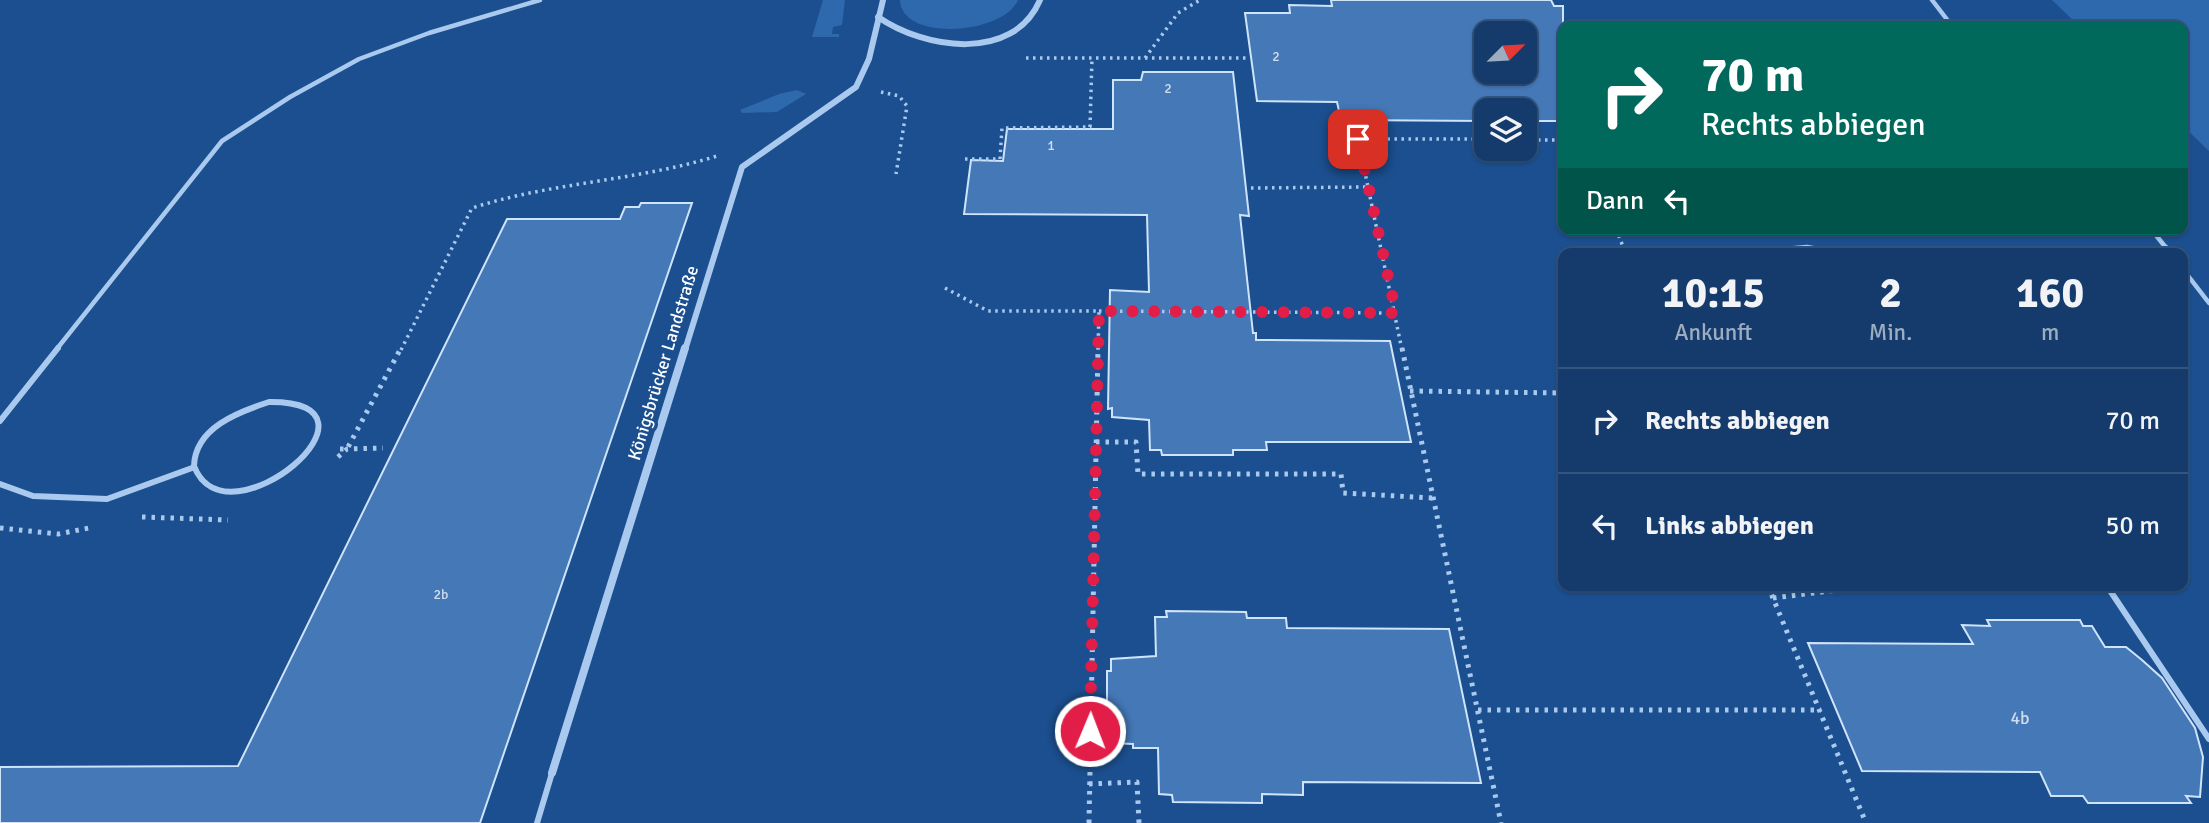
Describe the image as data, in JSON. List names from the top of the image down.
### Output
{
  "streets": {
    "street": ["Königsbrücker Landstraße"]
  },
  "house_numbers": [
    "2",
    "2",
    "1",
    "2b",
    "4b"
  ],
  "north": "top right",
  "page": {
    "turn": ["70 m", "Rechts abbiegen"],
    "then": "Dann",
    "eta": [
      "10:15",
      "Ankunft",
      "2",
      "Min.",
      "160",
      "m"
    ],
    "list": [
      {
        "name": "Rechts abbiegen",
        "value": "70 m"
      },
      {
        "name": "Links abbiegen",
        "value": "50 m"
      }
    ]
  }
}
